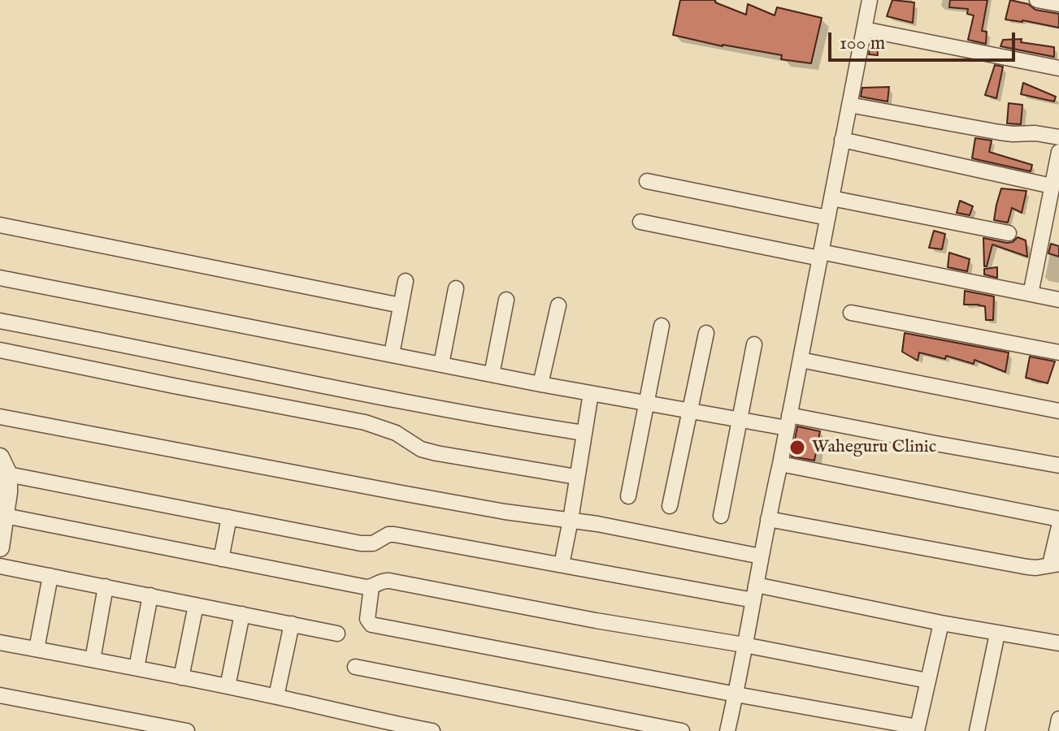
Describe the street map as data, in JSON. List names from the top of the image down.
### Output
{
  "places": ["Waheguru Clinic"],
  "scale_bar": "100 m"
}
